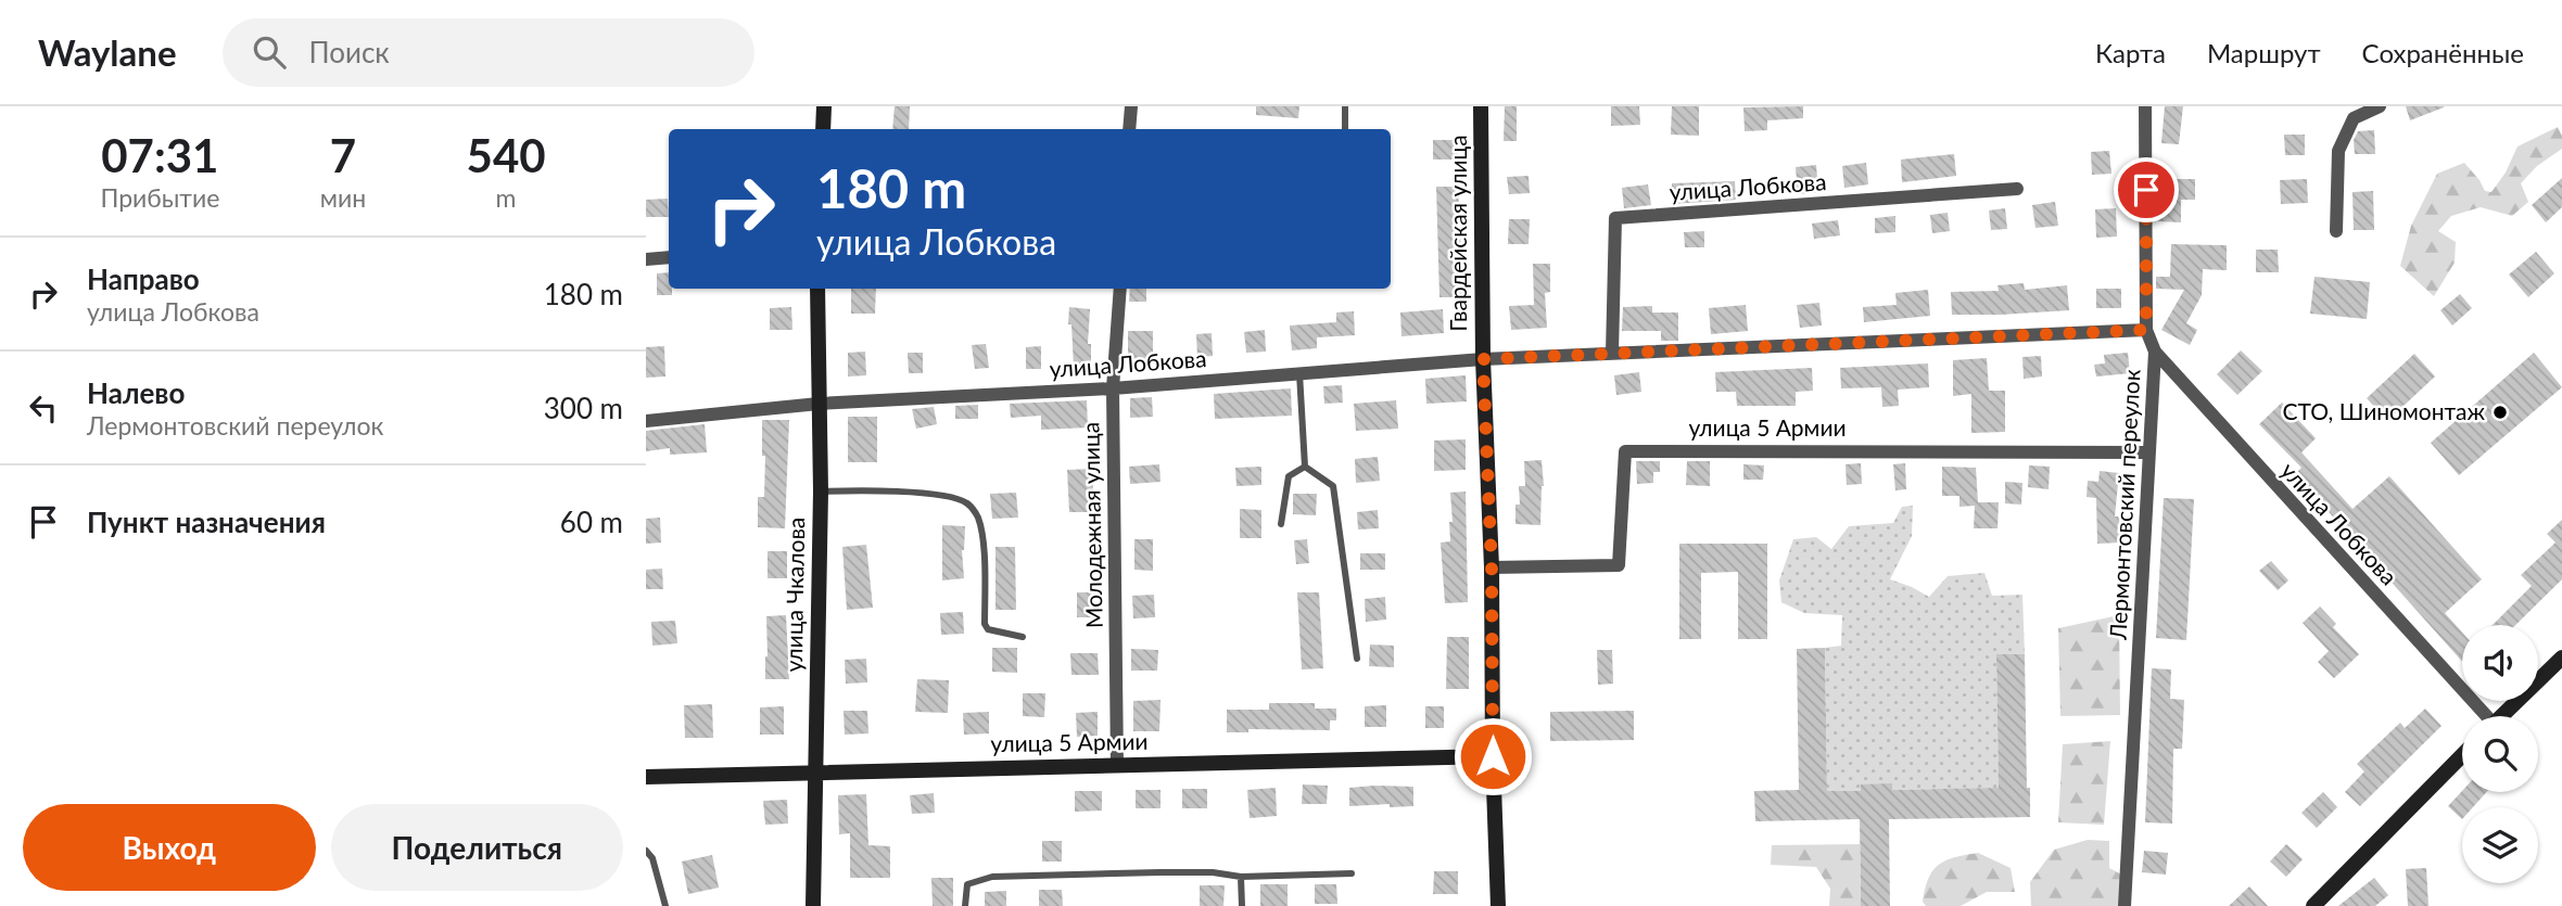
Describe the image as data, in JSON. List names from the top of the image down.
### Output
{
  "streets": {
    "main road": ["Гвардейская улица", "улица 5 Армии", "улица Чкалова"],
    "street": ["улица Лобкова", "Лермонтовский переулок", "Молодежная улица"]
  },
  "crossings": [
    ["улица Лобкова", "Гвардейская улица"],
    ["улица Лобкова", "Лермонтовский переулок"],
    ["улица Лобкова", "Молодежная улица"],
    ["улица Лобкова", "улица Чкалова"],
    ["Гвардейская улица", "улица 5 Армии"],
    ["улица 5 Армии", "Лермонтовский переулок"],
    ["улица 5 Армии", "Молодежная улица"],
    ["улица 5 Армии", "улица Чкалова"]
  ],
  "places": ["СТО, Шиномонтаж"],
  "page": {
    "header": "Waylane",
    "search": "Поиск",
    "nav": ["Карта", "Маршрут", "Сохранённые"],
    "eta": [
      "07:31",
      "Прибытие",
      "7",
      "мин",
      "540",
      "m"
    ],
    "turn": ["180 m", "улица Лобкова"],
    "list": [
      {
        "name": "Направо",
        "note": "улица Лобкова",
        "value": "180 m"
      },
      {
        "name": "Налево",
        "note": "Лермонтовский переулок",
        "value": "300 m"
      },
      {
        "name": "Пункт назначения",
        "value": "60 m"
      }
    ],
    "buttons": ["Выход", "Поделиться"]
  }
}
